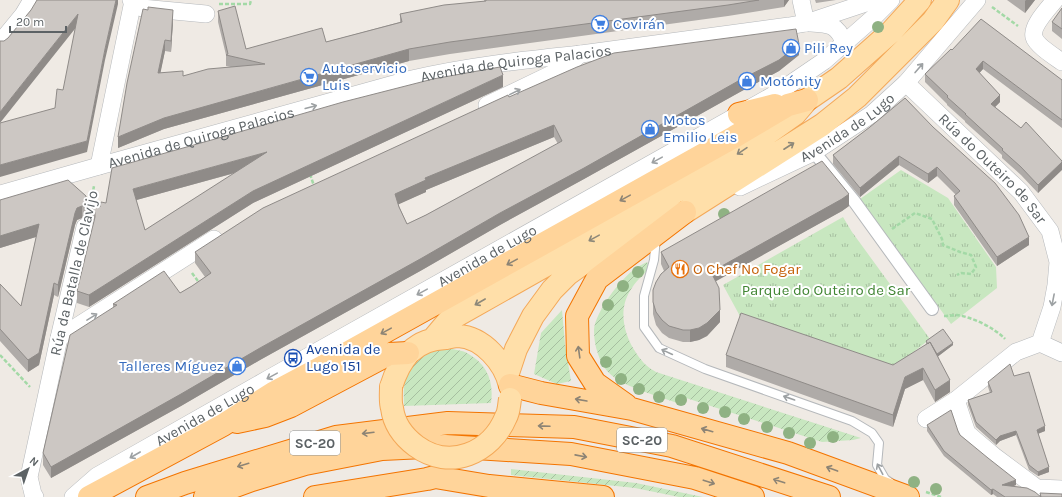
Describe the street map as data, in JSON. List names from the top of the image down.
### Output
{
  "streets": {
    "highway": ["Avenida de Lugo", "SC-20"],
    "street": ["Avenida de Quiroga Palacios", "Rúa do Outeiro de Sar", "Rúa da Batalla de Clavijo"]
  },
  "crossings": [
    ["Avenida de Quiroga Palacios", "Rúa da Batalla de Clavijo"],
    ["Avenida de Lugo", "Rúa do Outeiro de Sar"],
    ["Avenida de Lugo", "SC-20"]
  ],
  "parks": ["Parque do Outeiro de Sar"],
  "places": {
    "supermarket": ["Covirán", "Autoservicio Luis"],
    "shop": [
      "Pili Rey",
      "Motónity",
      "Motos Emilio Leis",
      "Talleres Míguez"
    ],
    "restaurant": ["O Chef No Fogar"],
    "bus stop": ["Avenida de Lugo 151"]
  },
  "scale_bar": "20 m",
  "north": "top right"
}
